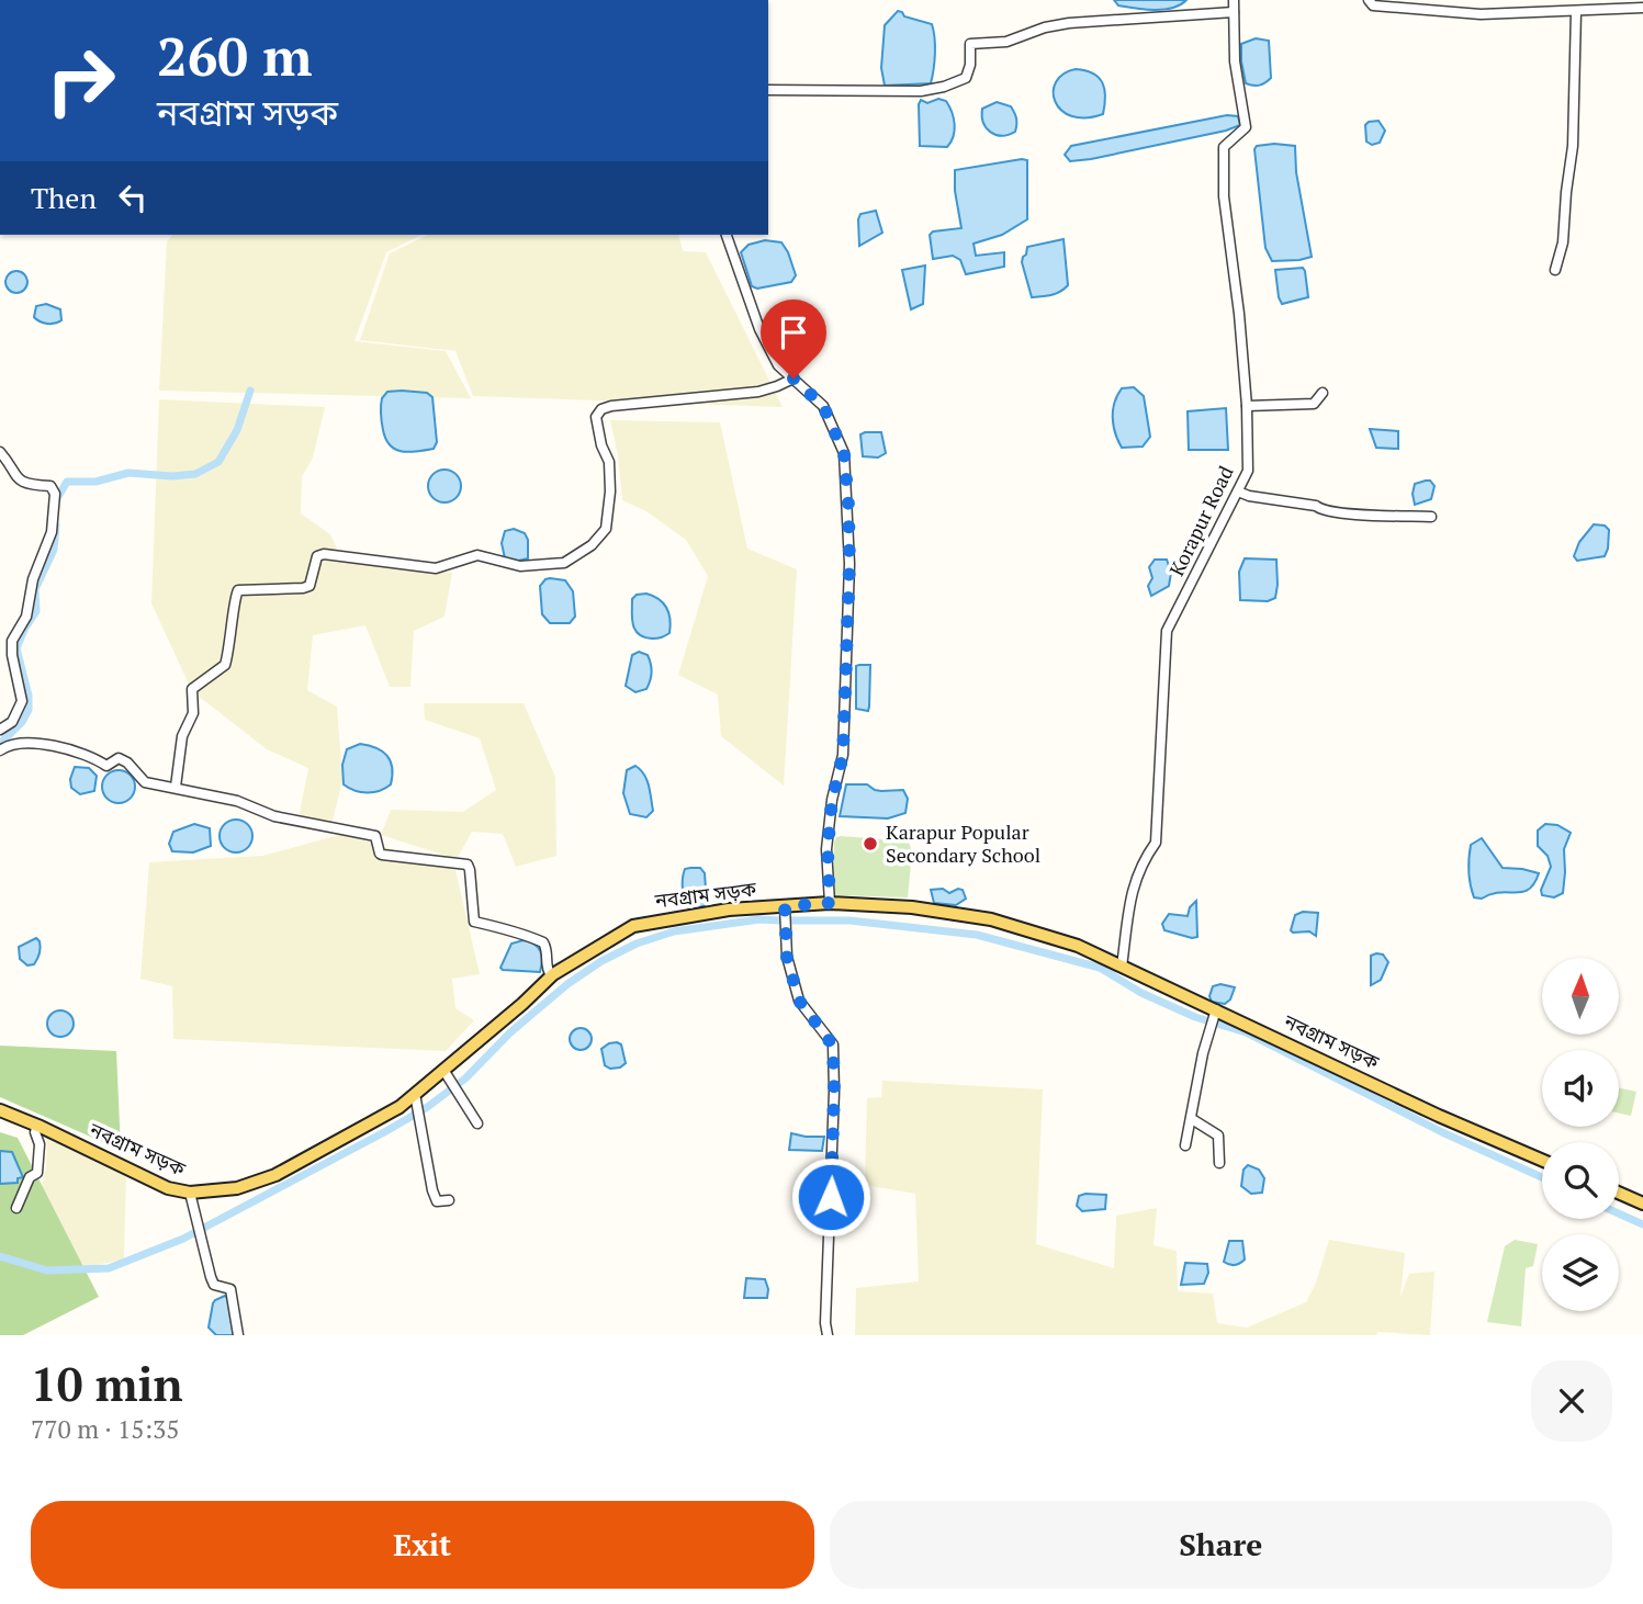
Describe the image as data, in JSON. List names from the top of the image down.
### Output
{
  "streets": {
    "main road": ["নবগ্রাম সড়ক"],
    "street": ["Korapur Road"]
  },
  "crossings": [
    ["Korapur Road", "নবগ্রাম সড়ক"]
  ],
  "places": ["Karapur Popular Secondary School"],
  "north": "top",
  "page": {
    "turn": ["260 m", "নবগ্রাম সড়ক"],
    "then": "Then",
    "heading": ["10 min", "770 m · 15:35"],
    "buttons": ["Exit", "Share"]
  }
}
